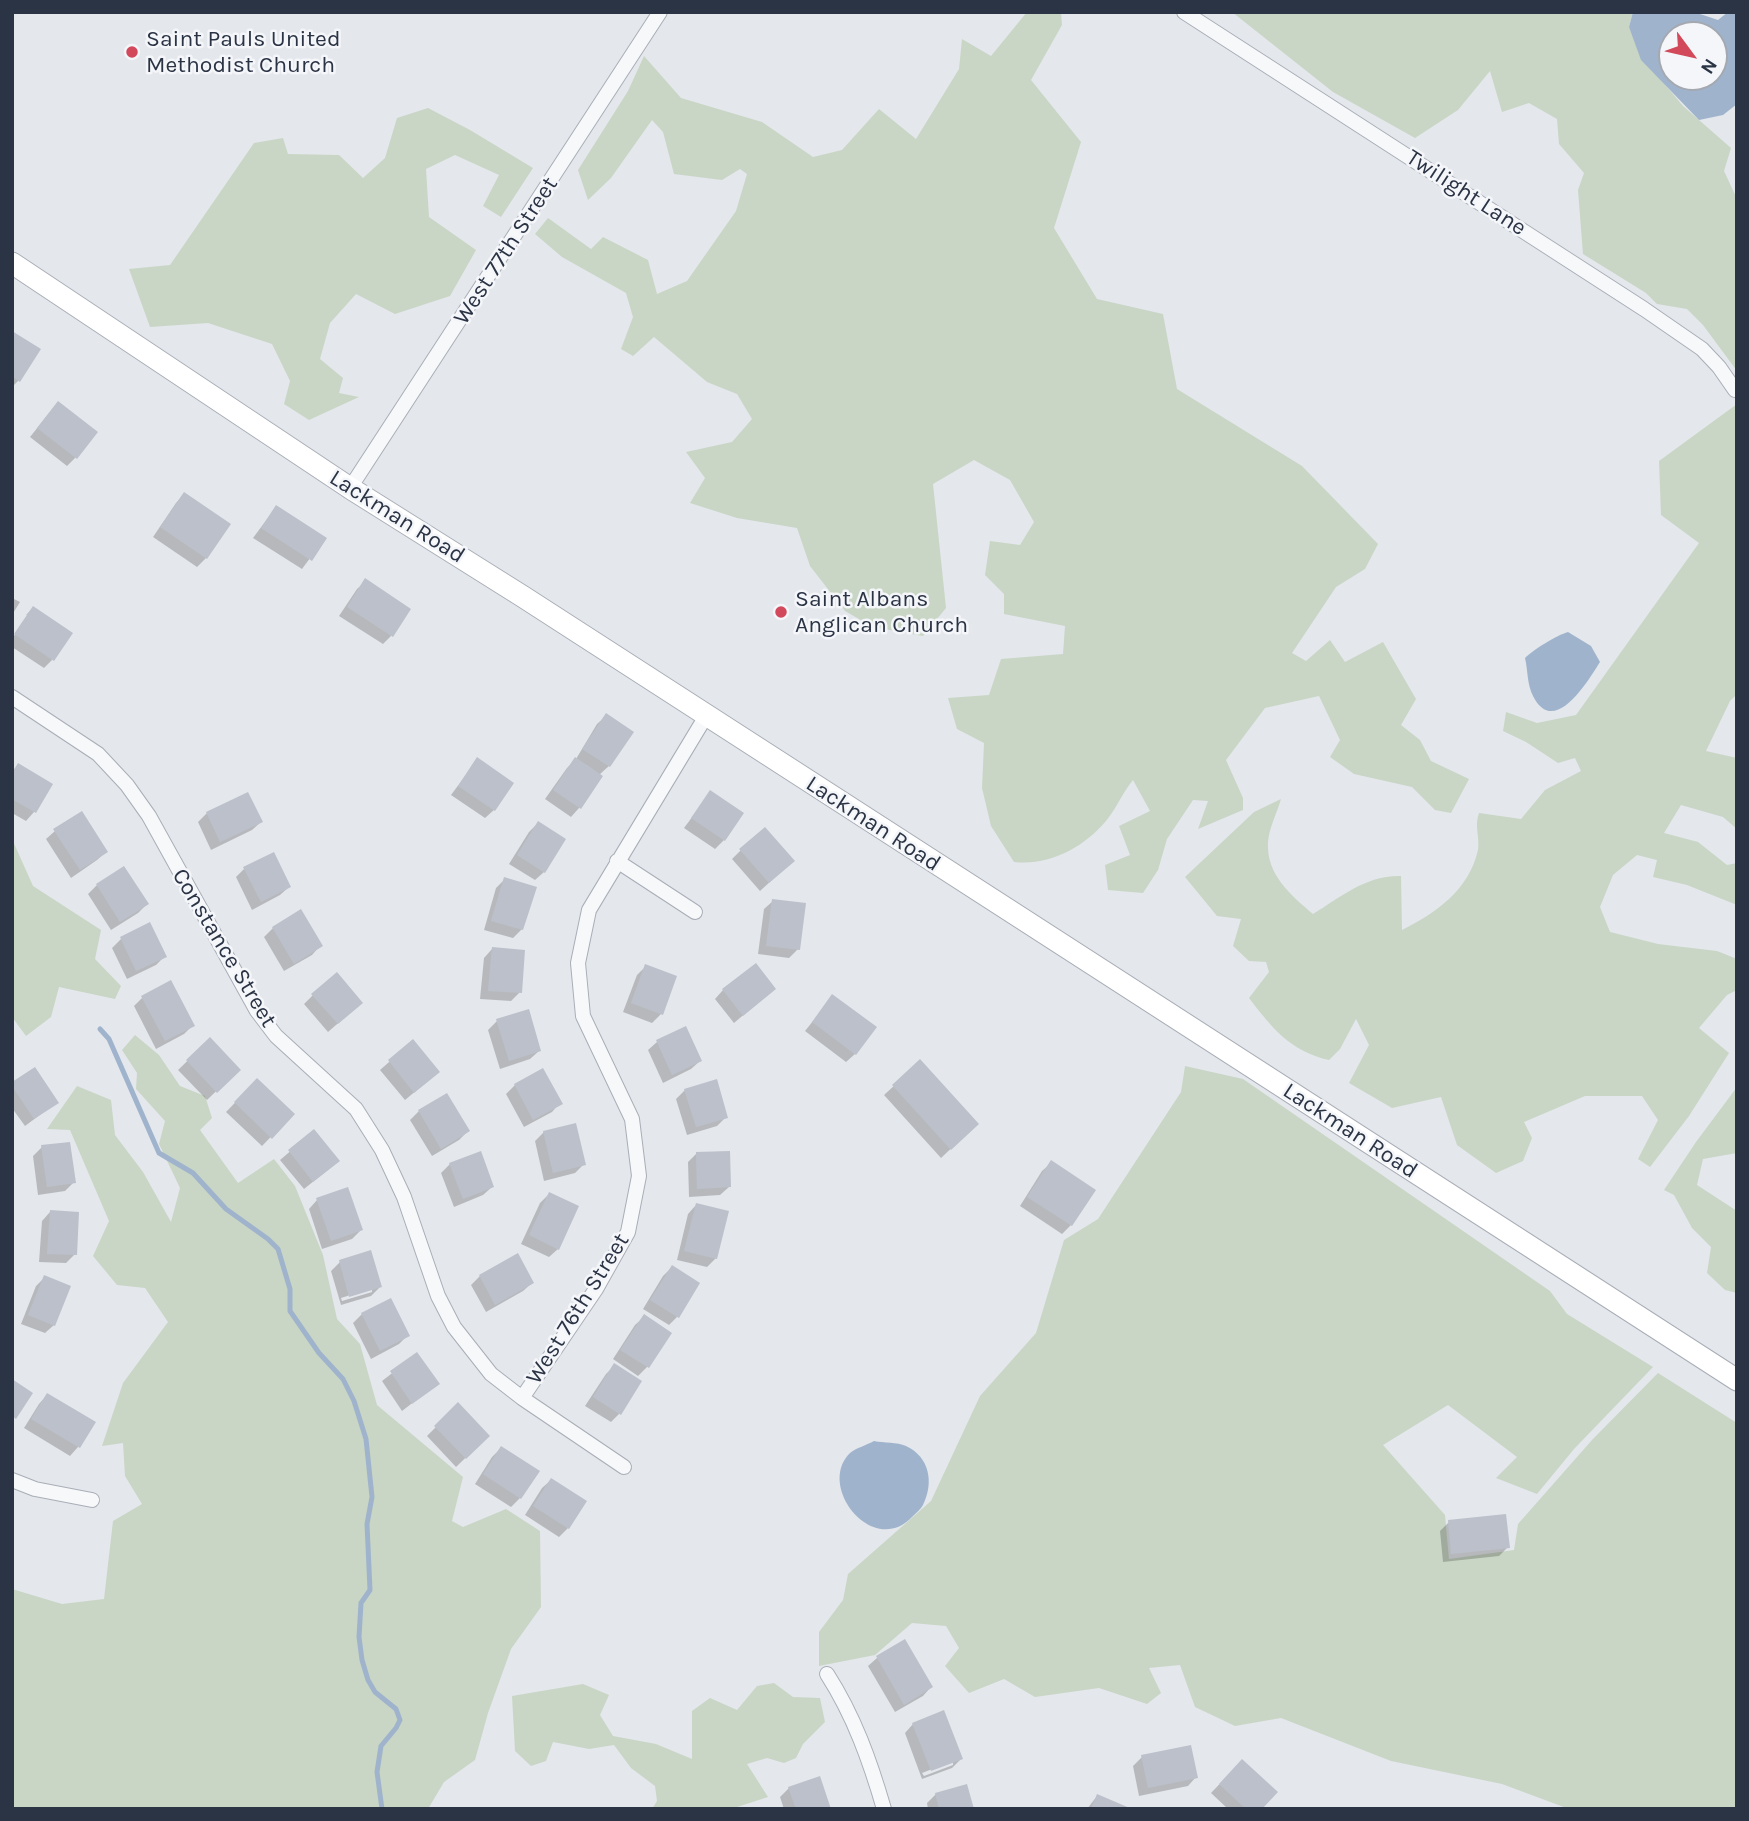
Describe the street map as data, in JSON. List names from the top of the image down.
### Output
{
  "streets": {
    "main road": ["Lackman Road"],
    "street": [
      "Twilight Lane",
      "West 77th Street",
      "Constance Street",
      "West 76th Street"
    ]
  },
  "crossings": [
    ["West 77th Street", "Lackman Road"],
    ["Lackman Road", "West 76th Street"],
    ["Constance Street", "West 76th Street"]
  ],
  "places": ["Saint Pauls United Methodist Church", "Saint Albans Anglican Church"],
  "north": "bottom right"
}
